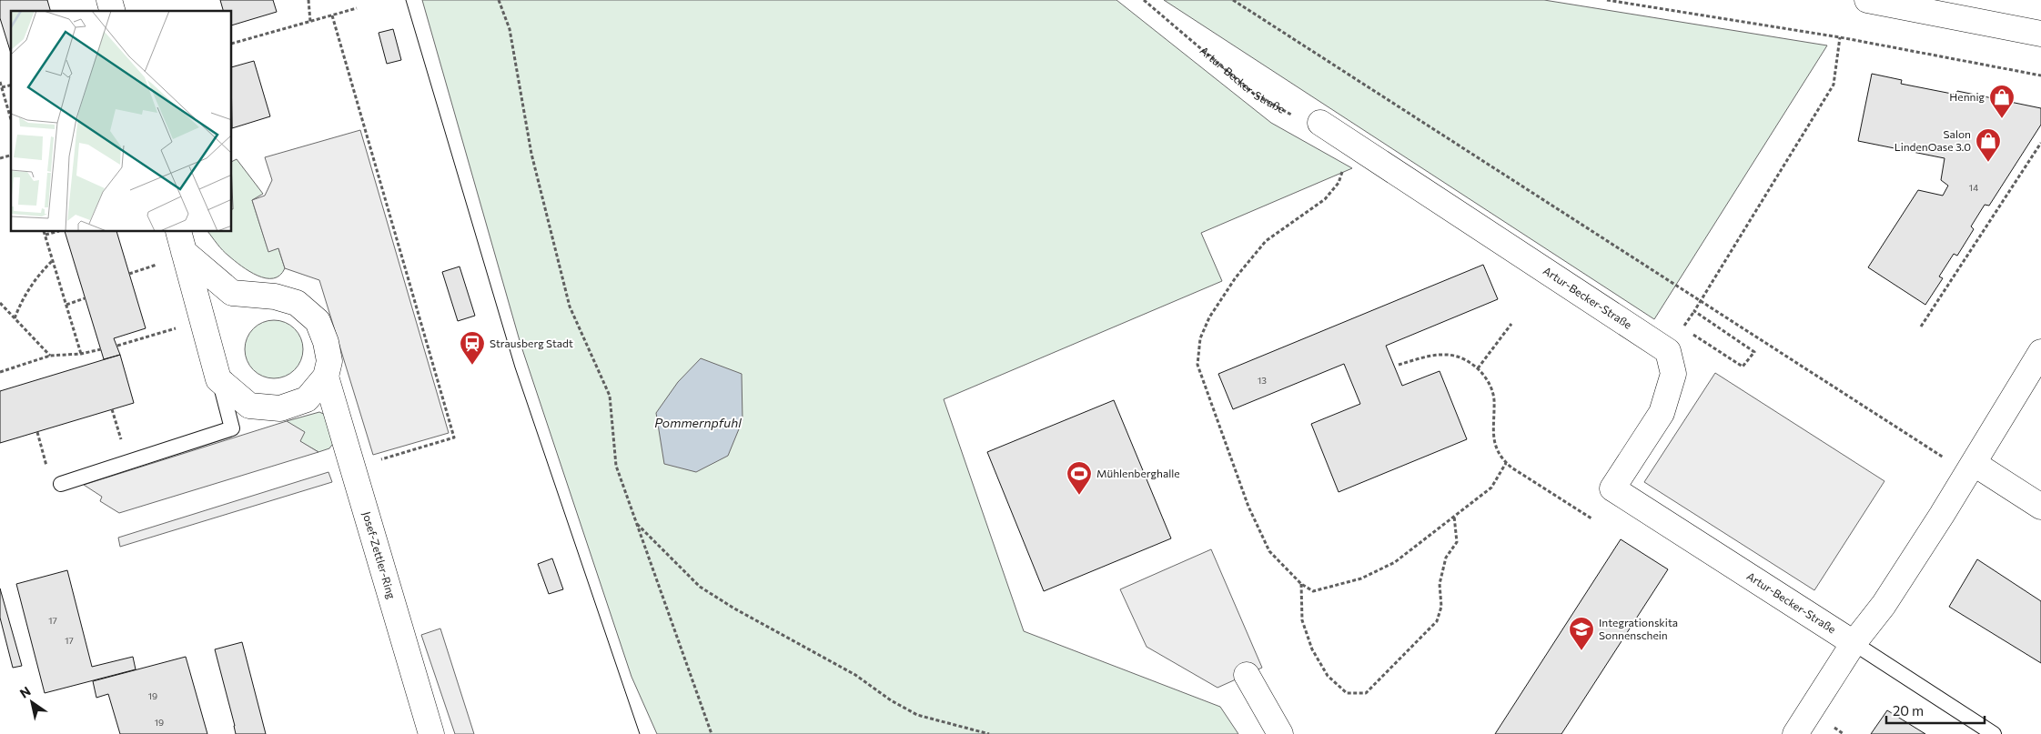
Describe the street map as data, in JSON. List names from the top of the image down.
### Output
{
  "streets": {
    "street": ["Artur-Becker-Straße", "Josef-Zettler-Ring"]
  },
  "water": ["Pommernpfuhl"],
  "places": {
    "shop": ["Hennig", "Salon LindenOase 3.0"],
    "station": ["Strausberg Stadt"],
    "sports": ["Mühlenberghalle"],
    "school or university": ["Integrationskita Sonnenschein"]
  },
  "house_numbers": [
    "14",
    "13",
    "17",
    "17",
    "19",
    "19"
  ],
  "scale_bar": "20 m",
  "north": "top left"
}
